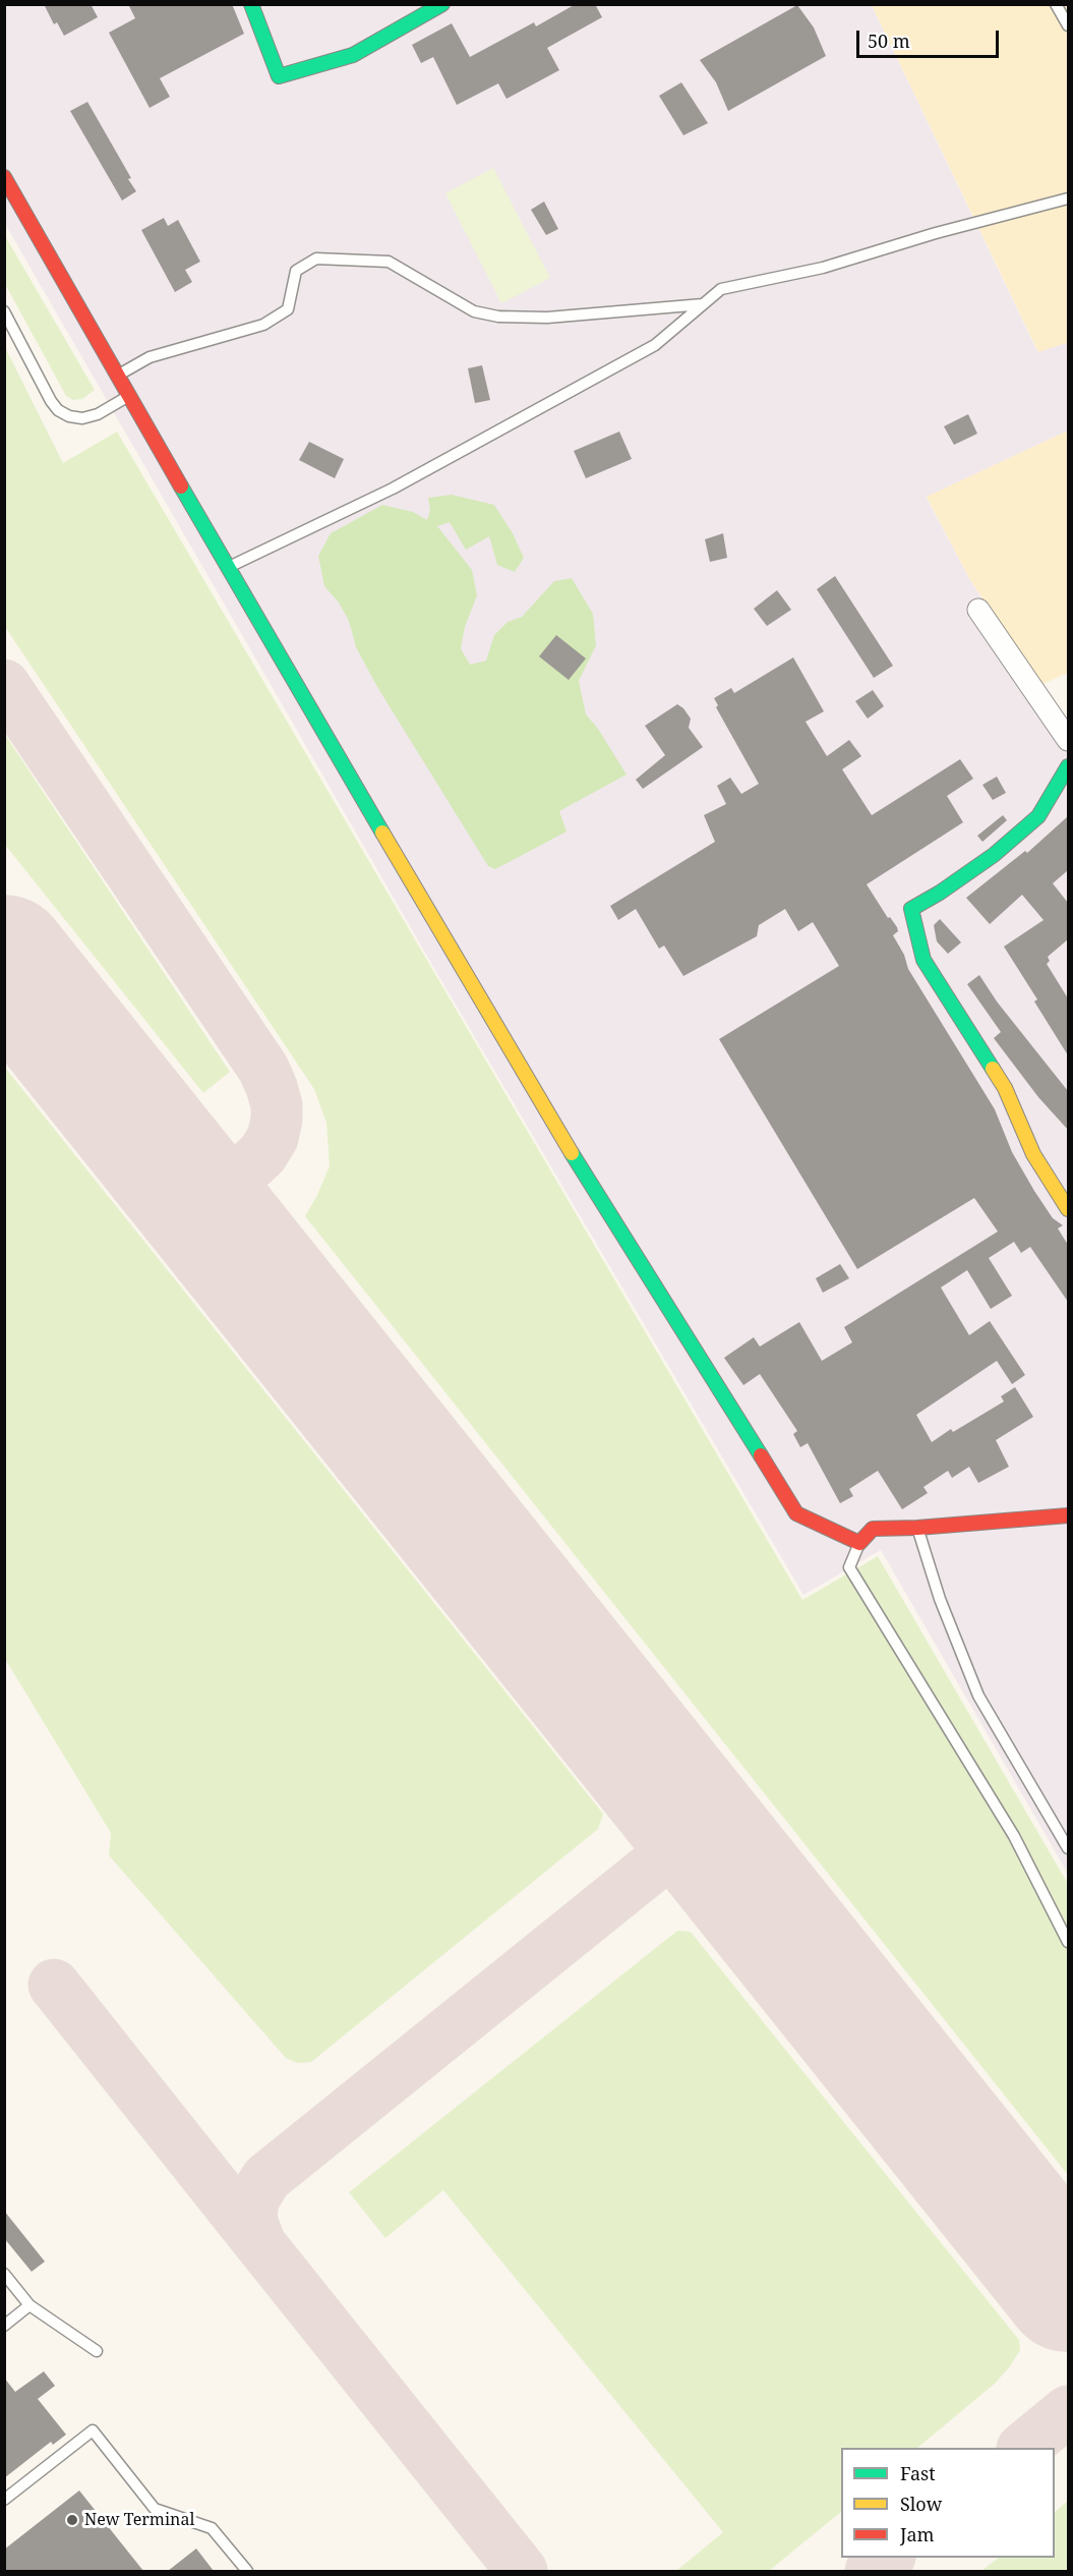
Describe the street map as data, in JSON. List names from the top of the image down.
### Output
{
  "places": ["New Terminal"],
  "legend": ["Fast", "Slow", "Jam"],
  "scale_bar": "50 m"
}
